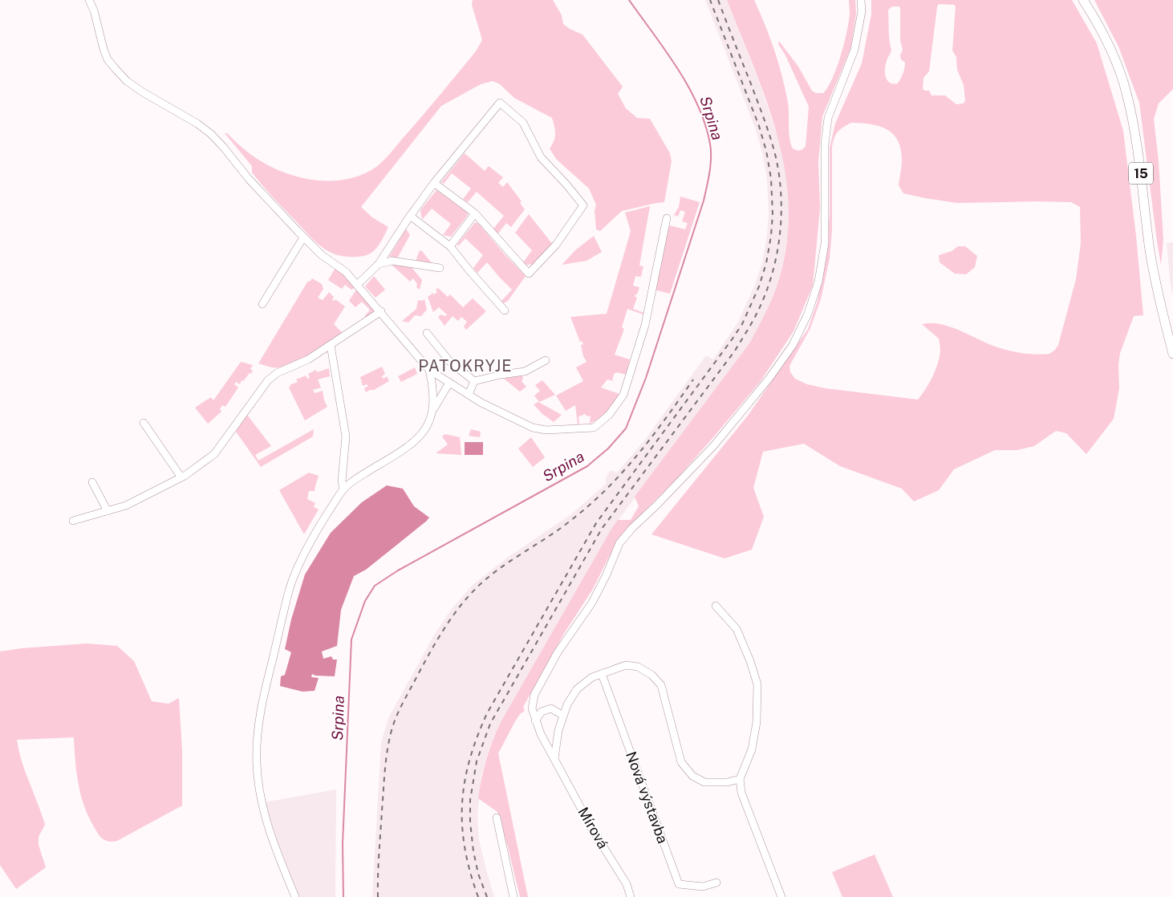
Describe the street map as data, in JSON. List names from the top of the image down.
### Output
{
  "streets": {
    "main road": ["15"],
    "street": ["Nová výstavba", "Mírová"]
  },
  "districts": ["PATOKRYJE"],
  "water": ["Srpina"]
}
